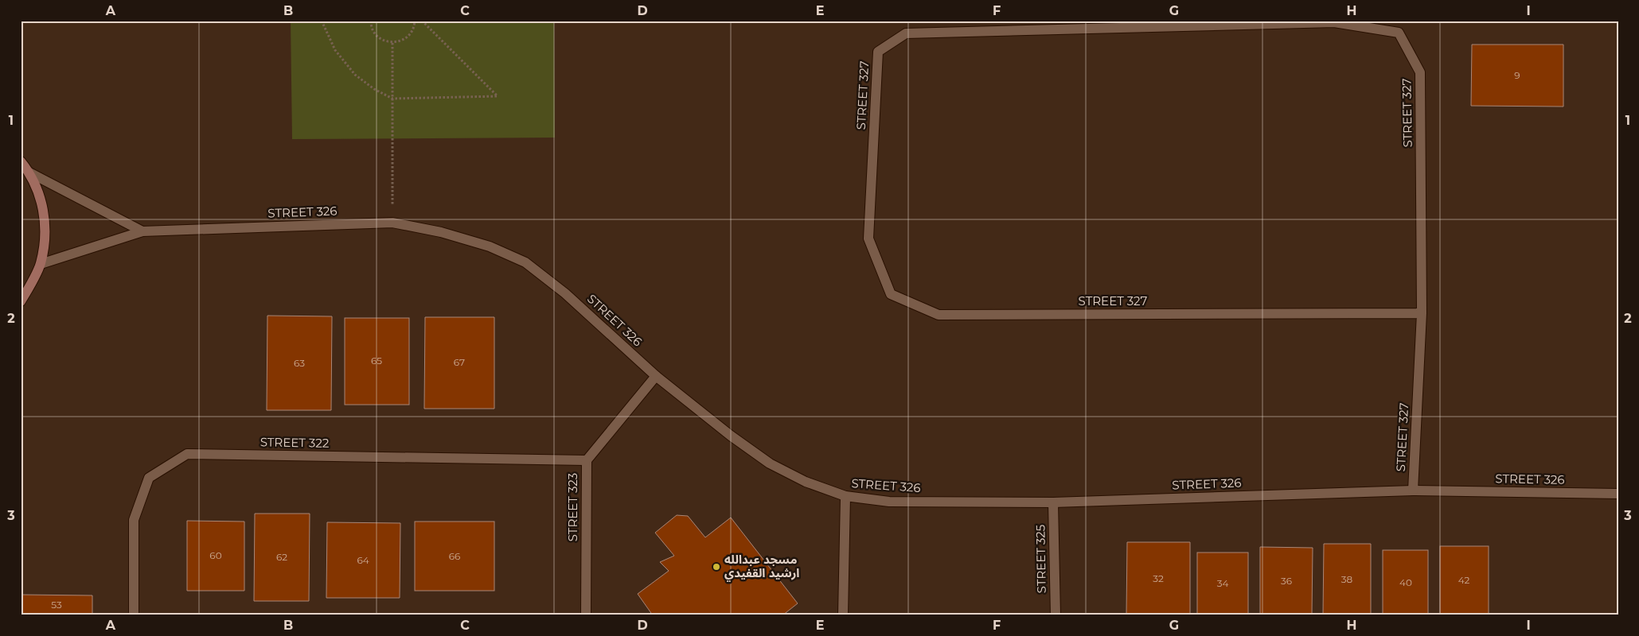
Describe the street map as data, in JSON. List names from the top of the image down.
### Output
{
  "streets": {
    "street": [
      "STREET 327",
      "STREET 326",
      "STREET 322",
      "STREET 323",
      "STREET 325"
    ]
  },
  "crossings": [
    ["STREET 327", "STREET 326"],
    ["STREET 326", "STREET 323"],
    ["STREET 326", "STREET 325"],
    ["STREET 322", "STREET 323"]
  ],
  "places": ["مسجد عبدالله ارشيد القفيدي"],
  "house_numbers": [
    "9",
    "65",
    "67",
    "63",
    "60",
    "66",
    "62",
    "64",
    "32",
    "38",
    "42",
    "36",
    "40",
    "34",
    "53"
  ],
  "grid": {
    "columns": [
      "A",
      "B",
      "C",
      "D",
      "E",
      "F",
      "G",
      "H",
      "I"
    ],
    "rows": ["1", "2", "3"]
  }
}
